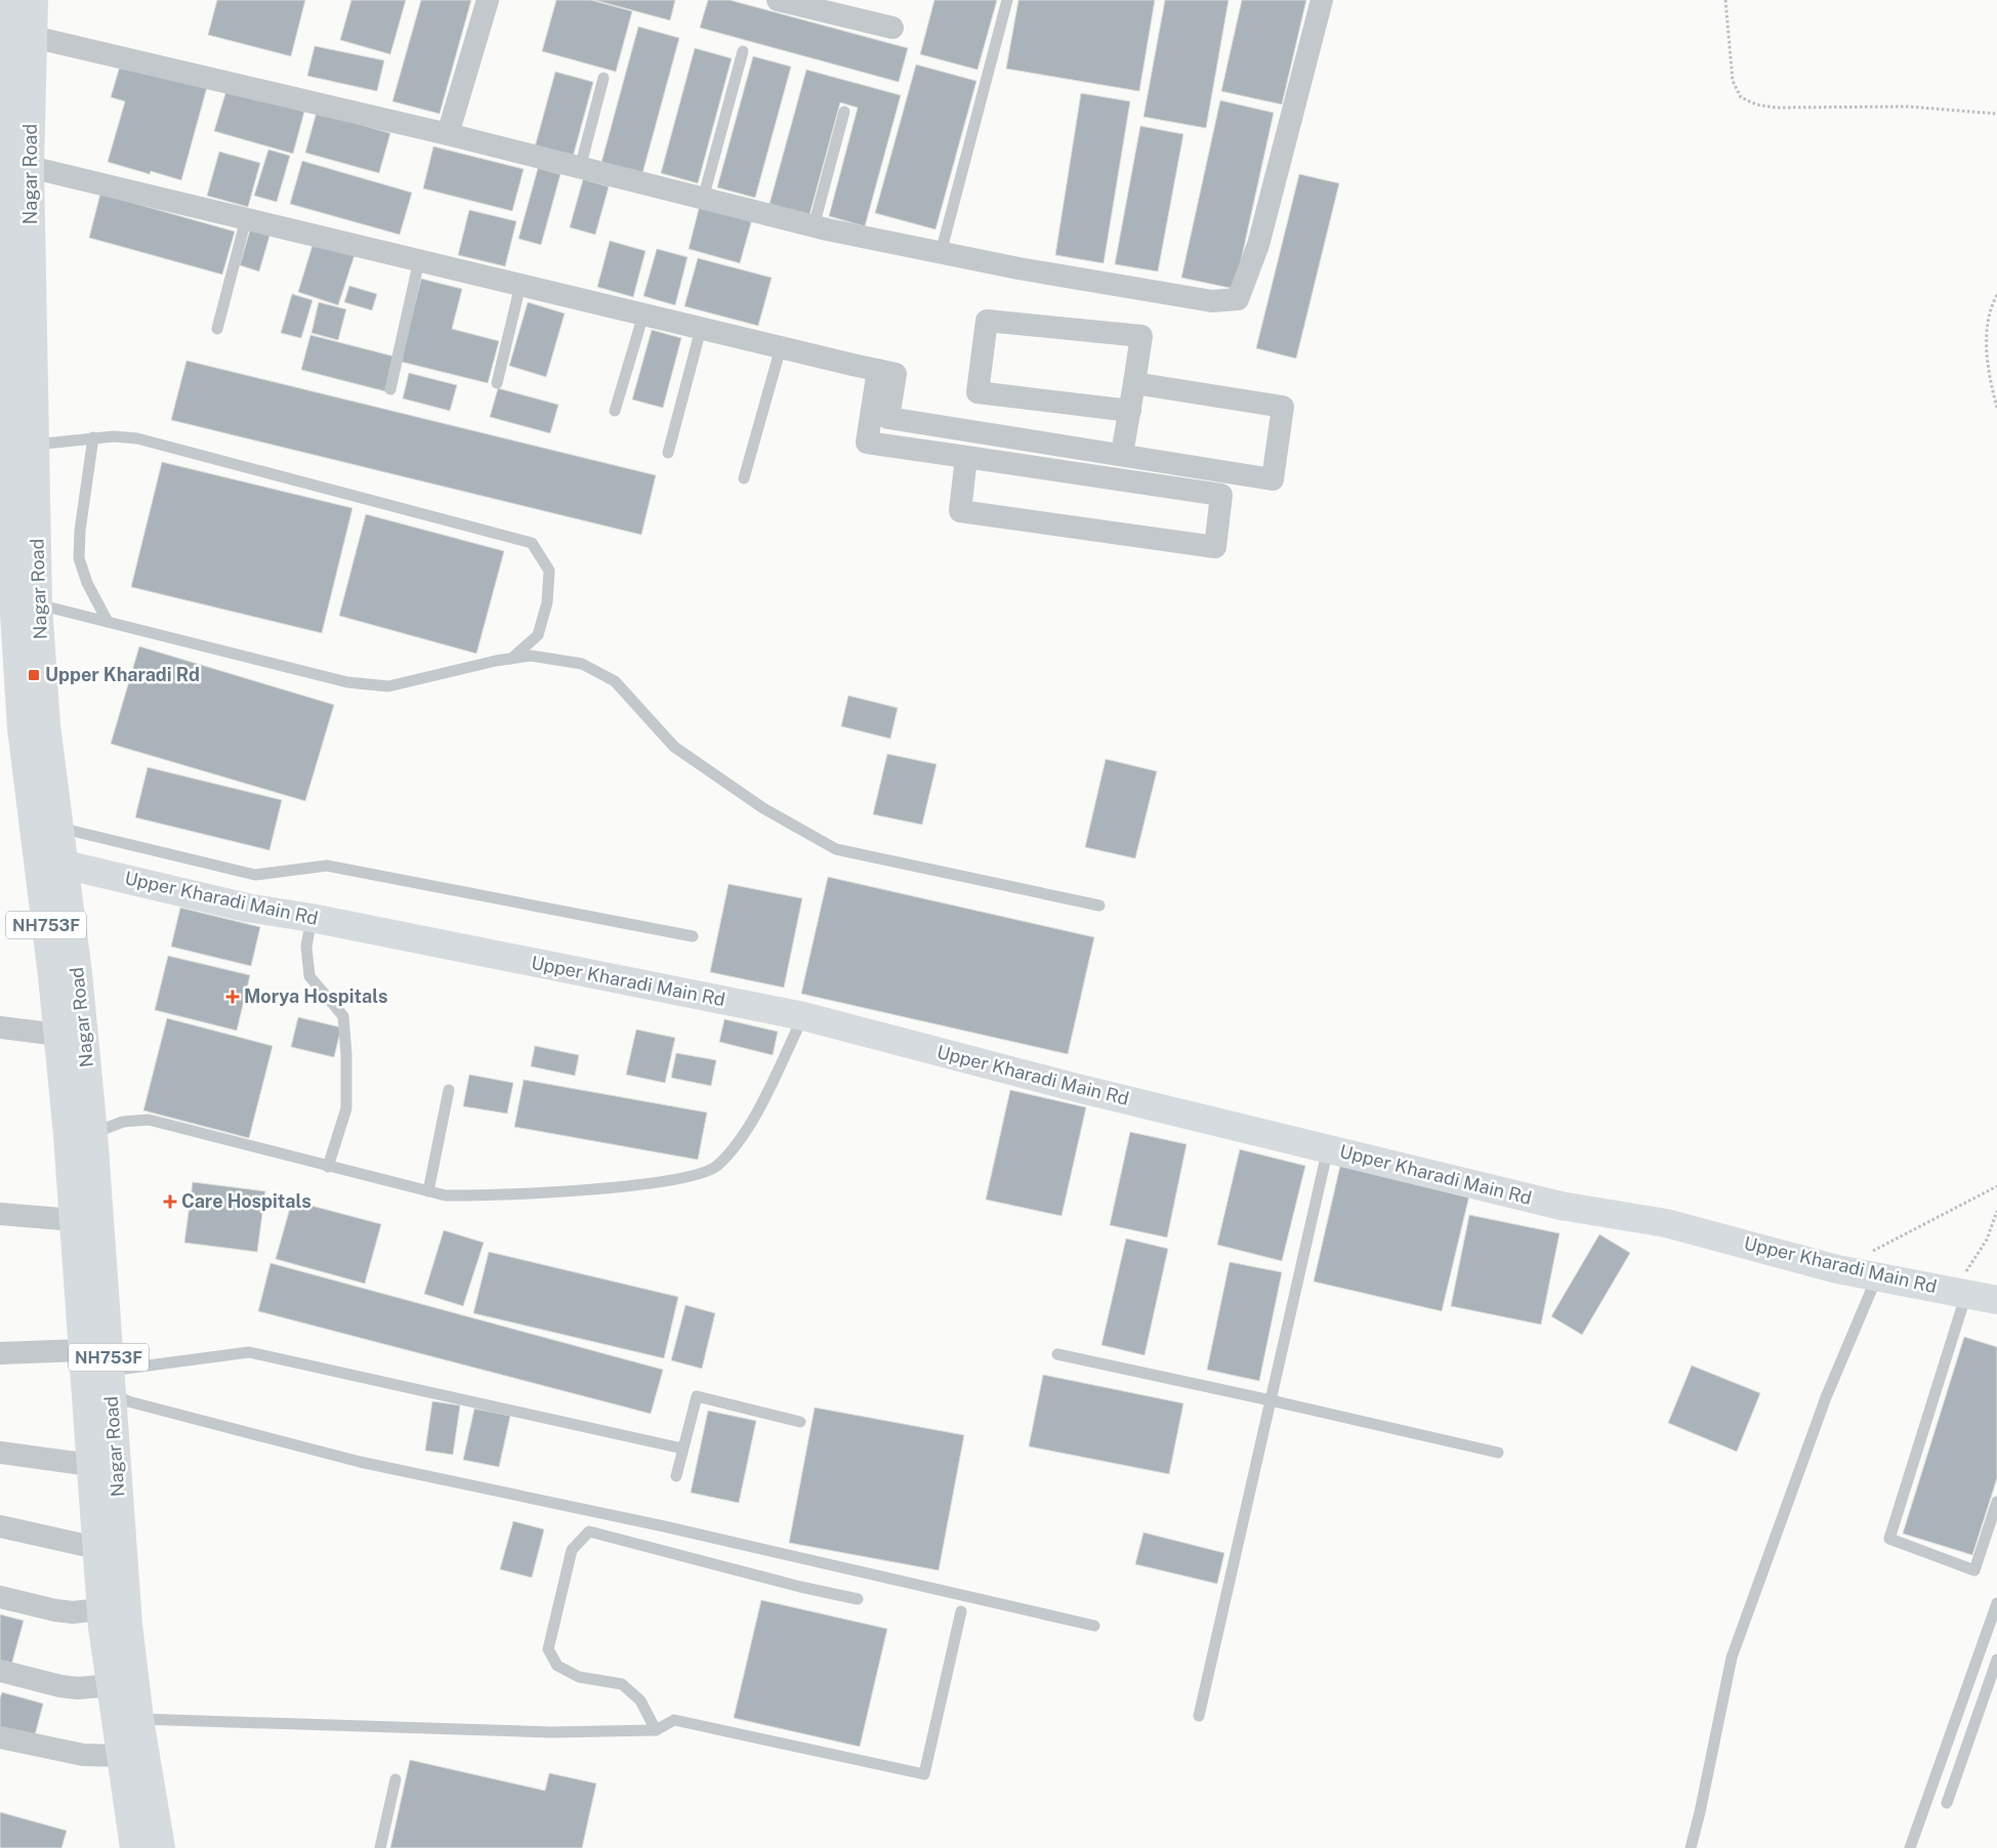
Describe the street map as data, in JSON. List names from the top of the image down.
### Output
{
  "streets": {
    "main road": ["Nagar Road", "Upper Kharadi Main Rd", "NH753F"]
  },
  "crossings": [
    ["Nagar Road", "Upper Kharadi Main Rd"]
  ],
  "places": {
    "transit": ["Upper Kharadi Rd"],
    "health": ["Morya Hospitals", "Care Hospitals"]
  }
}
